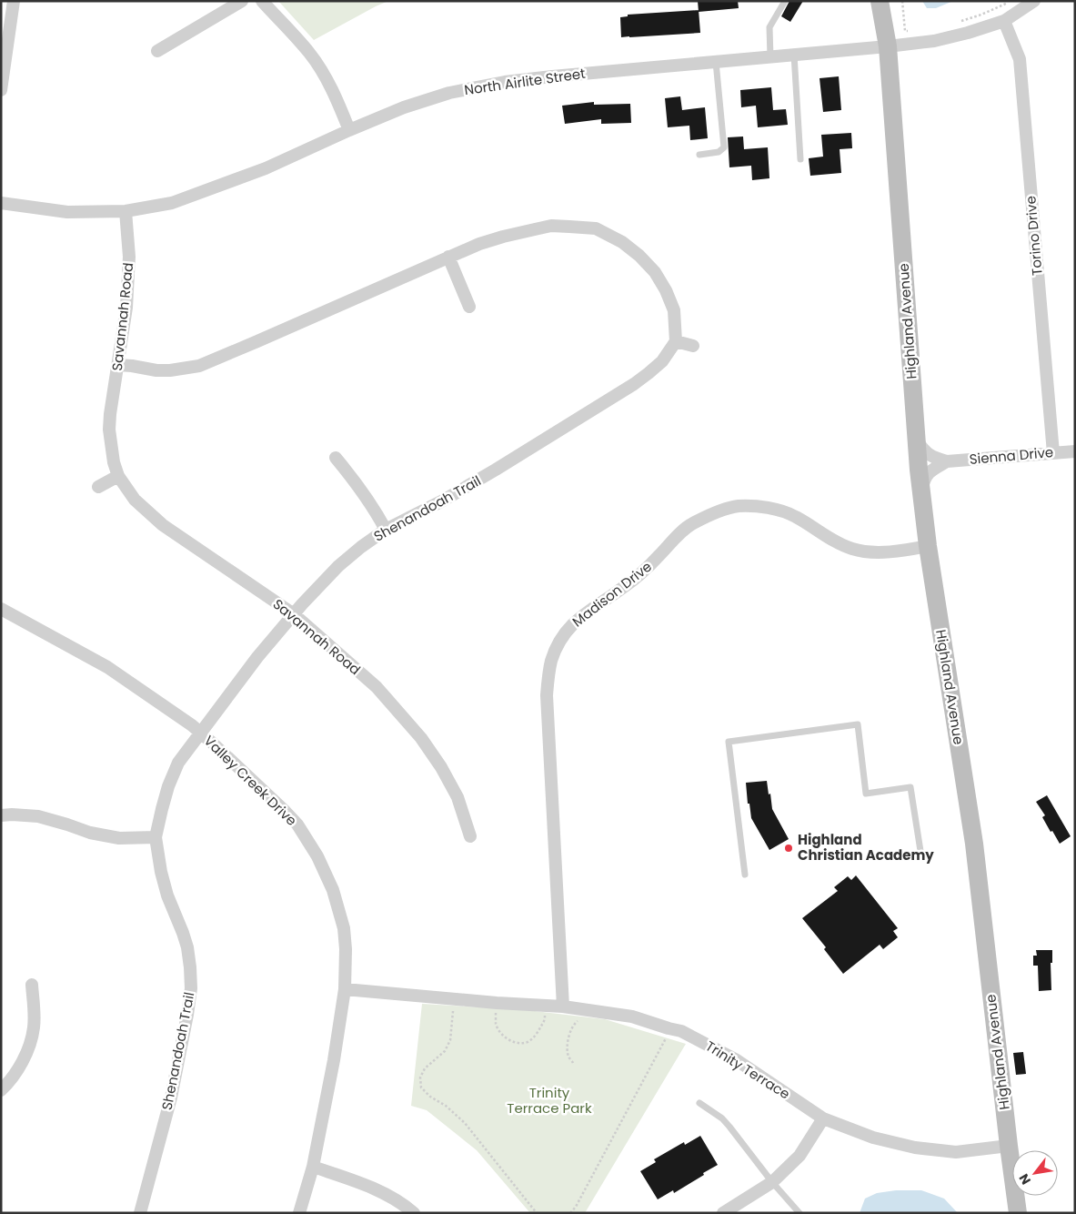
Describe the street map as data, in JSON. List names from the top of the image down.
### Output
{
  "streets": {
    "main road": ["Highland Avenue"],
    "street": [
      "North Airlite Street",
      "Torino Drive",
      "Savannah Road",
      "Sienna Drive",
      "Shenandoah Trail",
      "Madison Drive",
      "Valley Creek Drive",
      "Trinity Terrace"
    ]
  },
  "crossings": [
    ["North Airlite Street", "Torino Drive"],
    ["North Airlite Street", "Savannah Road"],
    ["North Airlite Street", "Highland Avenue"],
    ["Torino Drive", "Sienna Drive"],
    ["Savannah Road", "Shenandoah Trail"],
    ["Highland Avenue", "Madison Drive"],
    ["Highland Avenue", "Trinity Terrace"],
    ["Shenandoah Trail", "Valley Creek Drive"],
    ["Madison Drive", "Trinity Terrace"],
    ["Valley Creek Drive", "Trinity Terrace"]
  ],
  "parks": ["Trinity Terrace Park"],
  "places": ["Highland Christian Academy"],
  "north": "bottom left"
}
